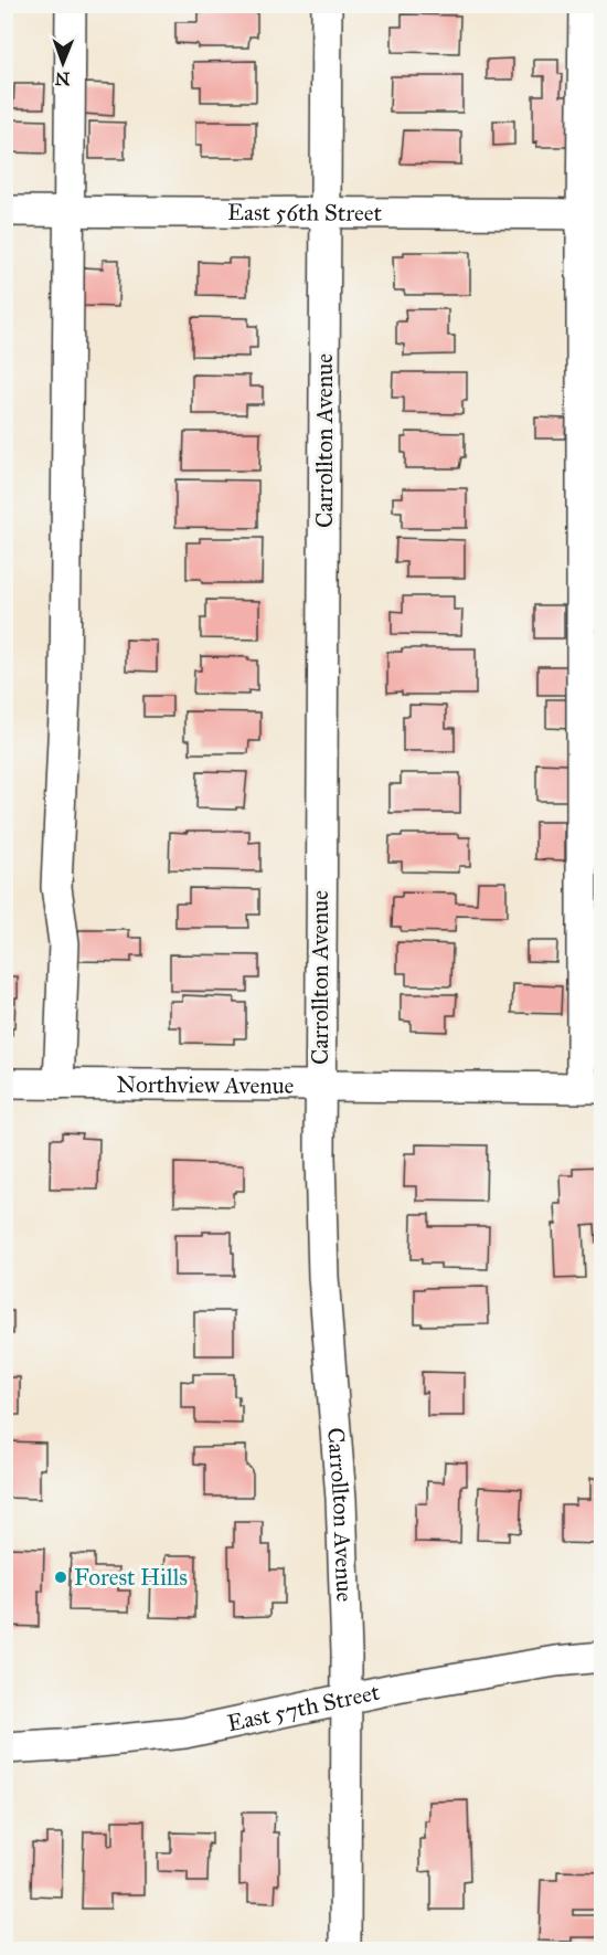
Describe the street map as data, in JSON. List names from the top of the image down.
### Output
{
  "streets": {
    "street": [
      "East 56th Street",
      "Carrollton Avenue",
      "Northview Avenue",
      "East 57th Street"
    ]
  },
  "crossings": [
    ["East 56th Street", "Carrollton Avenue"],
    ["Carrollton Avenue", "Northview Avenue"],
    ["Carrollton Avenue", "East 57th Street"]
  ],
  "places": ["Forest Hills"],
  "north": "bottom"
}
